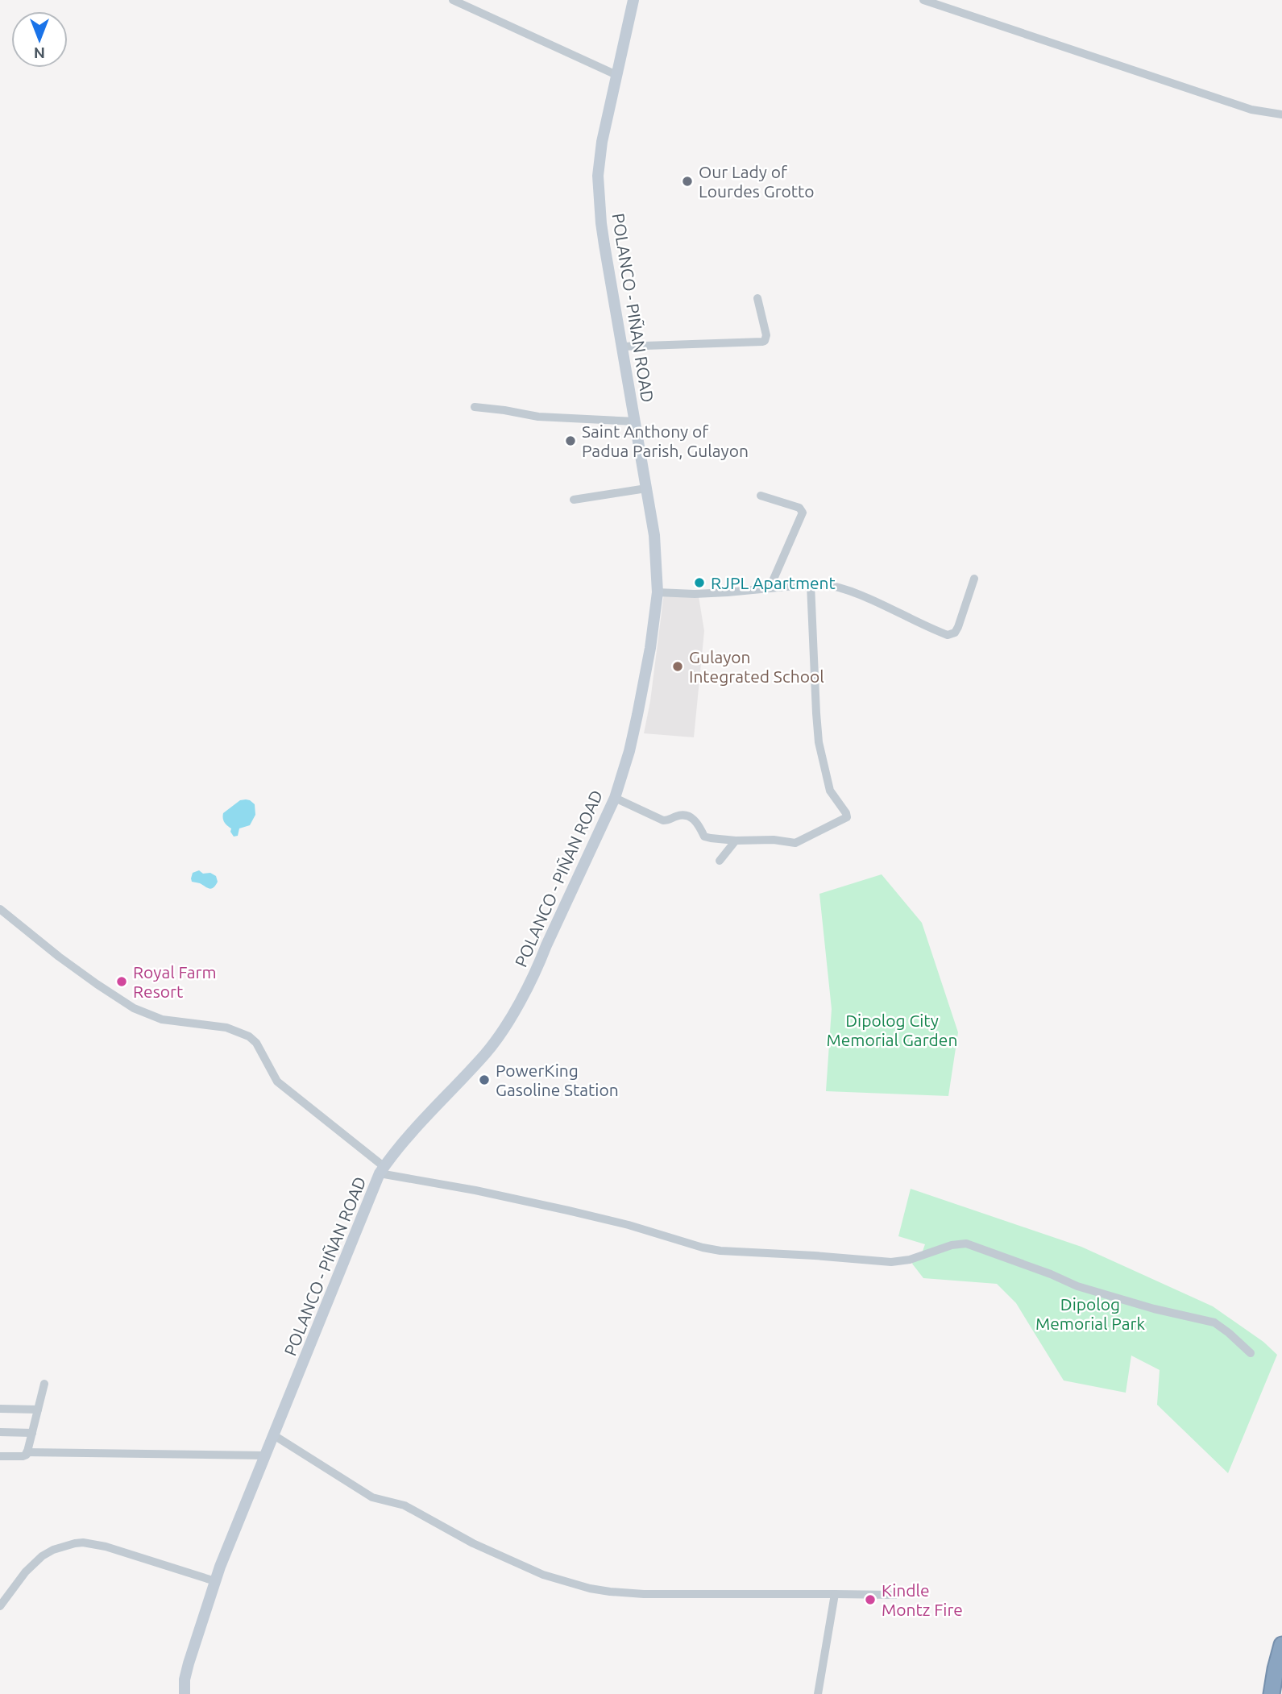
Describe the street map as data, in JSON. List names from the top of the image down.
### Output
{
  "streets": {
    "main road": ["POLANCO - PIÑAN ROAD"]
  },
  "parks": ["Dipolog City Memorial Garden", "Dipolog Memorial Park"],
  "places": [
    "Our Lady of Lourdes Grotto",
    "Saint Anthony of Padua Parish, Gulayon",
    "RJPL Apartment",
    "Gulayon Integrated School",
    "Royal Farm Resort",
    "PowerKing Gasoline Station",
    "Kindle Montz Fire"
  ],
  "north": "bottom"
}
